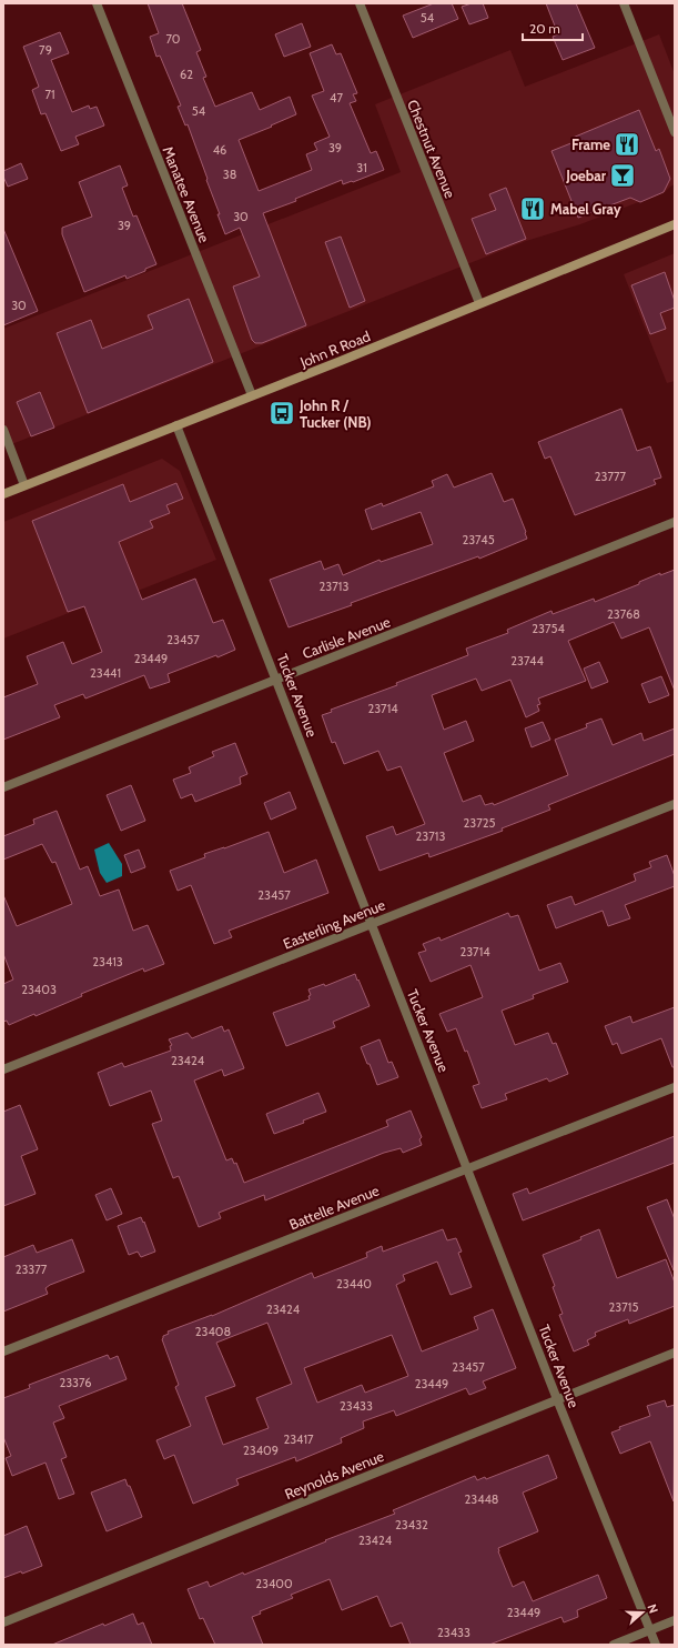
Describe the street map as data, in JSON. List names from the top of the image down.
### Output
{
  "streets": {
    "main road": ["John R Road"],
    "street": [
      "Chestnut Avenue",
      "Manatee Avenue",
      "Carlisle Avenue",
      "Tucker Avenue",
      "Easterling Avenue",
      "Battelle Avenue",
      "Reynolds Avenue"
    ]
  },
  "crossings": [
    ["Chestnut Avenue", "John R Road"],
    ["Manatee Avenue", "John R Road"],
    ["John R Road", "Tucker Avenue"],
    ["Carlisle Avenue", "Tucker Avenue"],
    ["Tucker Avenue", "Easterling Avenue"],
    ["Tucker Avenue", "Battelle Avenue"],
    ["Tucker Avenue", "Reynolds Avenue"]
  ],
  "places": {
    "restaurant": ["Frame", "Mabel Gray"],
    "bar": ["Joebar"],
    "bus stop": ["John R / Tucker (NB)"]
  },
  "house_numbers": [
    "54",
    "70",
    "79",
    "62",
    "71",
    "47",
    "54",
    "39",
    "46",
    "31",
    "38",
    "30",
    "39",
    "30",
    "23777",
    "23745",
    "23713",
    "23768",
    "23754",
    "23457",
    "23449",
    "23744",
    "23441",
    "23714",
    "23725",
    "23713",
    "23457",
    "23714",
    "23413",
    "23403",
    "23424",
    "23377",
    "23440",
    "23715",
    "23424",
    "23408",
    "23457",
    "23376",
    "23449",
    "23433",
    "23417",
    "23409",
    "23448",
    "23432",
    "23424",
    "23400",
    "23449",
    "23433"
  ],
  "scale_bar": "20 m",
  "north": "right"
}
